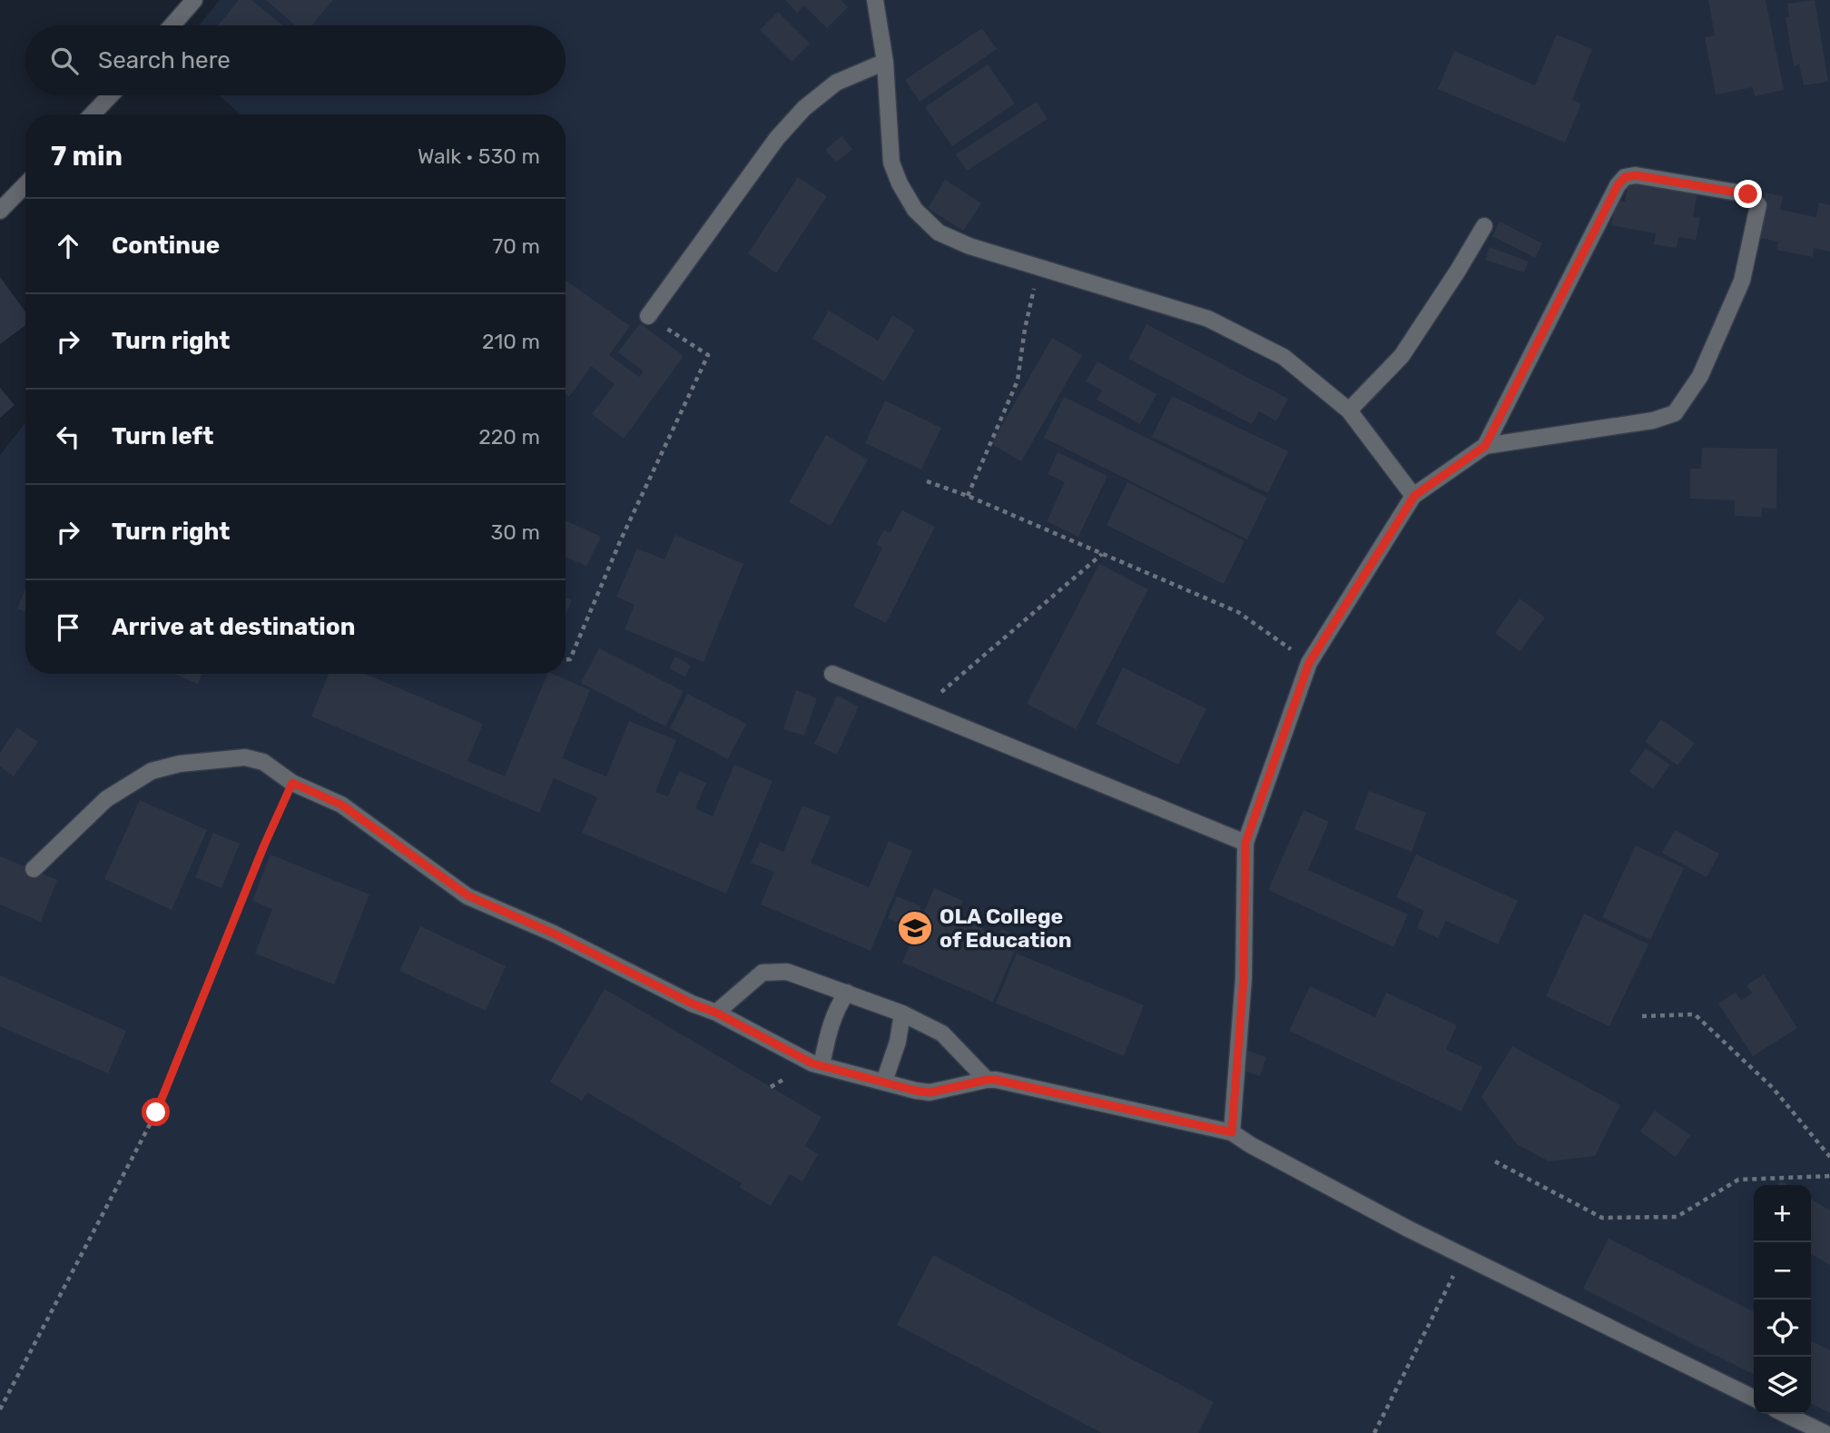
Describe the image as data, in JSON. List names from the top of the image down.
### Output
{
  "places": {
    "school or university": ["OLA College of Education"]
  },
  "page": {
    "search": "Search here",
    "heading": ["7 min", "Walk · 530 m"],
    "list": [
      ["Continue", "70 m"],
      ["Turn right", "210 m"],
      ["Turn left", "220 m"],
      ["Turn right", "30 m"],
      "Arrive at destination"
    ],
    "map_buttons": ["+", "−"]
  }
}
